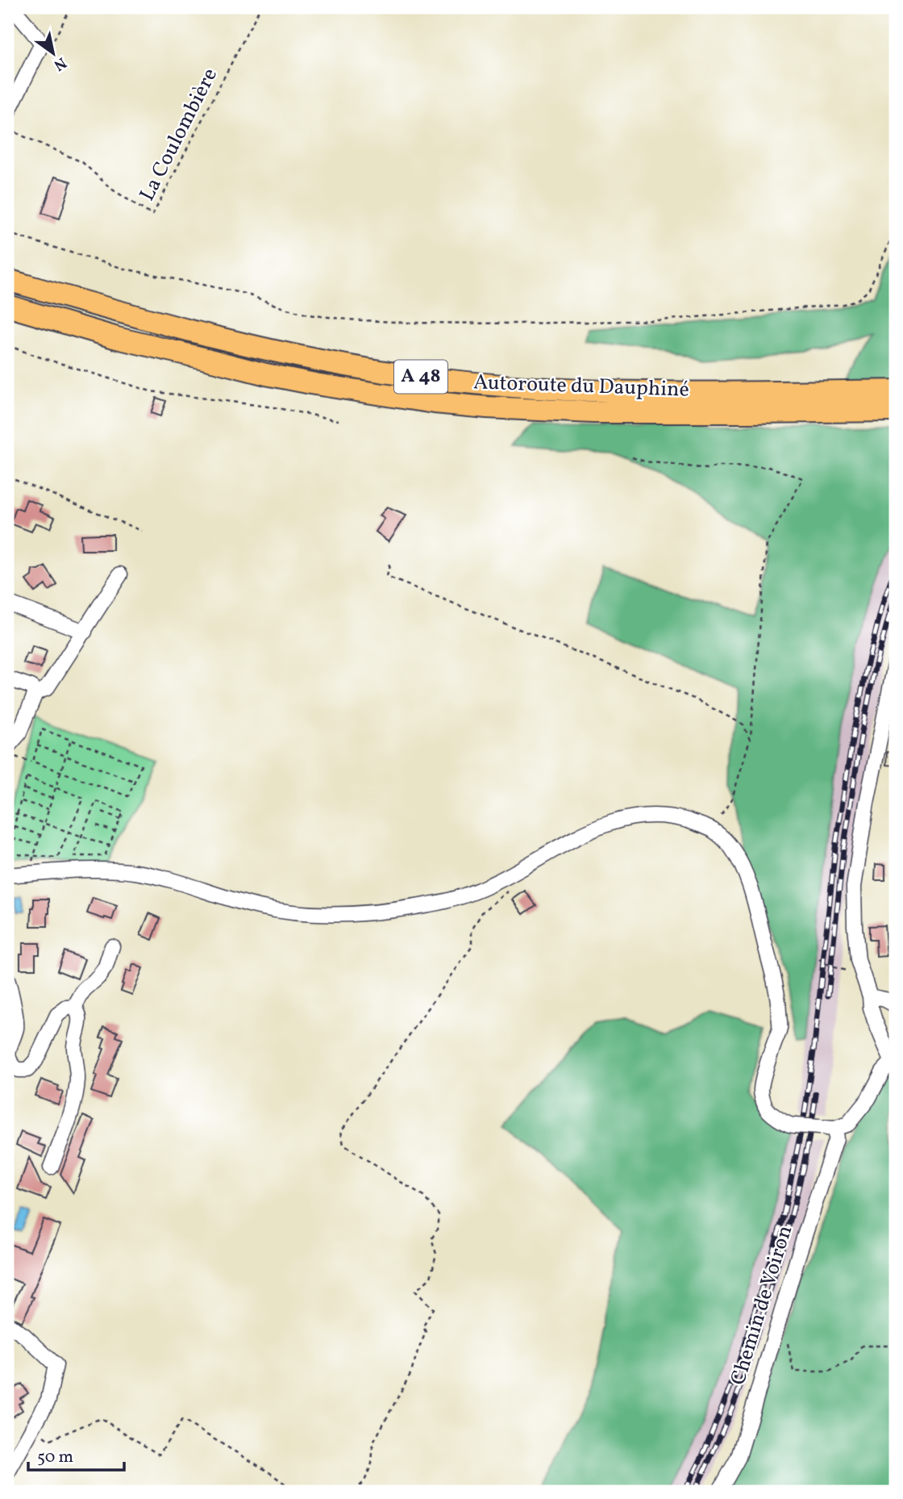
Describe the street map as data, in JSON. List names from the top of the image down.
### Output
{
  "streets": {
    "highway": ["A 48", "Autoroute du Dauphiné"],
    "street": ["Chemin de Voiron"],
    "path": ["La Coulombière"]
  },
  "scale_bar": "50 m",
  "north": "bottom right"
}
